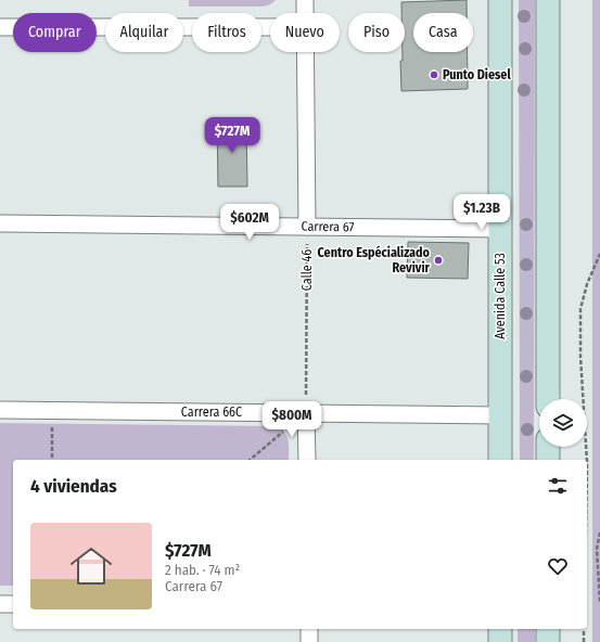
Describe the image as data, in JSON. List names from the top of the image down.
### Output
{
  "streets": {
    "main road": ["Avenida Calle 53"],
    "street": ["Carrera 67", "Carrera 66C"],
    "path": ["Calle 46"]
  },
  "crossings": [
    ["Carrera 67", "Calle 46"],
    ["Carrera 67", "Avenida Calle 53"],
    ["Calle 46", "Carrera 66C"],
    ["Avenida Calle 53", "Carrera 66C"]
  ],
  "places": ["Punto Diesel", "Centro Espécializado Revivir"],
  "page": {
    "chip": [
      "Comprar",
      "Alquilar",
      "Filtros",
      "Nuevo",
      "Piso",
      "Casa"
    ],
    "price": [
      "$727M",
      "$1.23B",
      "$602M",
      "$800M"
    ],
    "heading": "4 viviendas",
    "list": [
      {
        "name": "$727M",
        "note": "2 hab. · 74 m² · Carrera 67"
      }
    ]
  }
}
